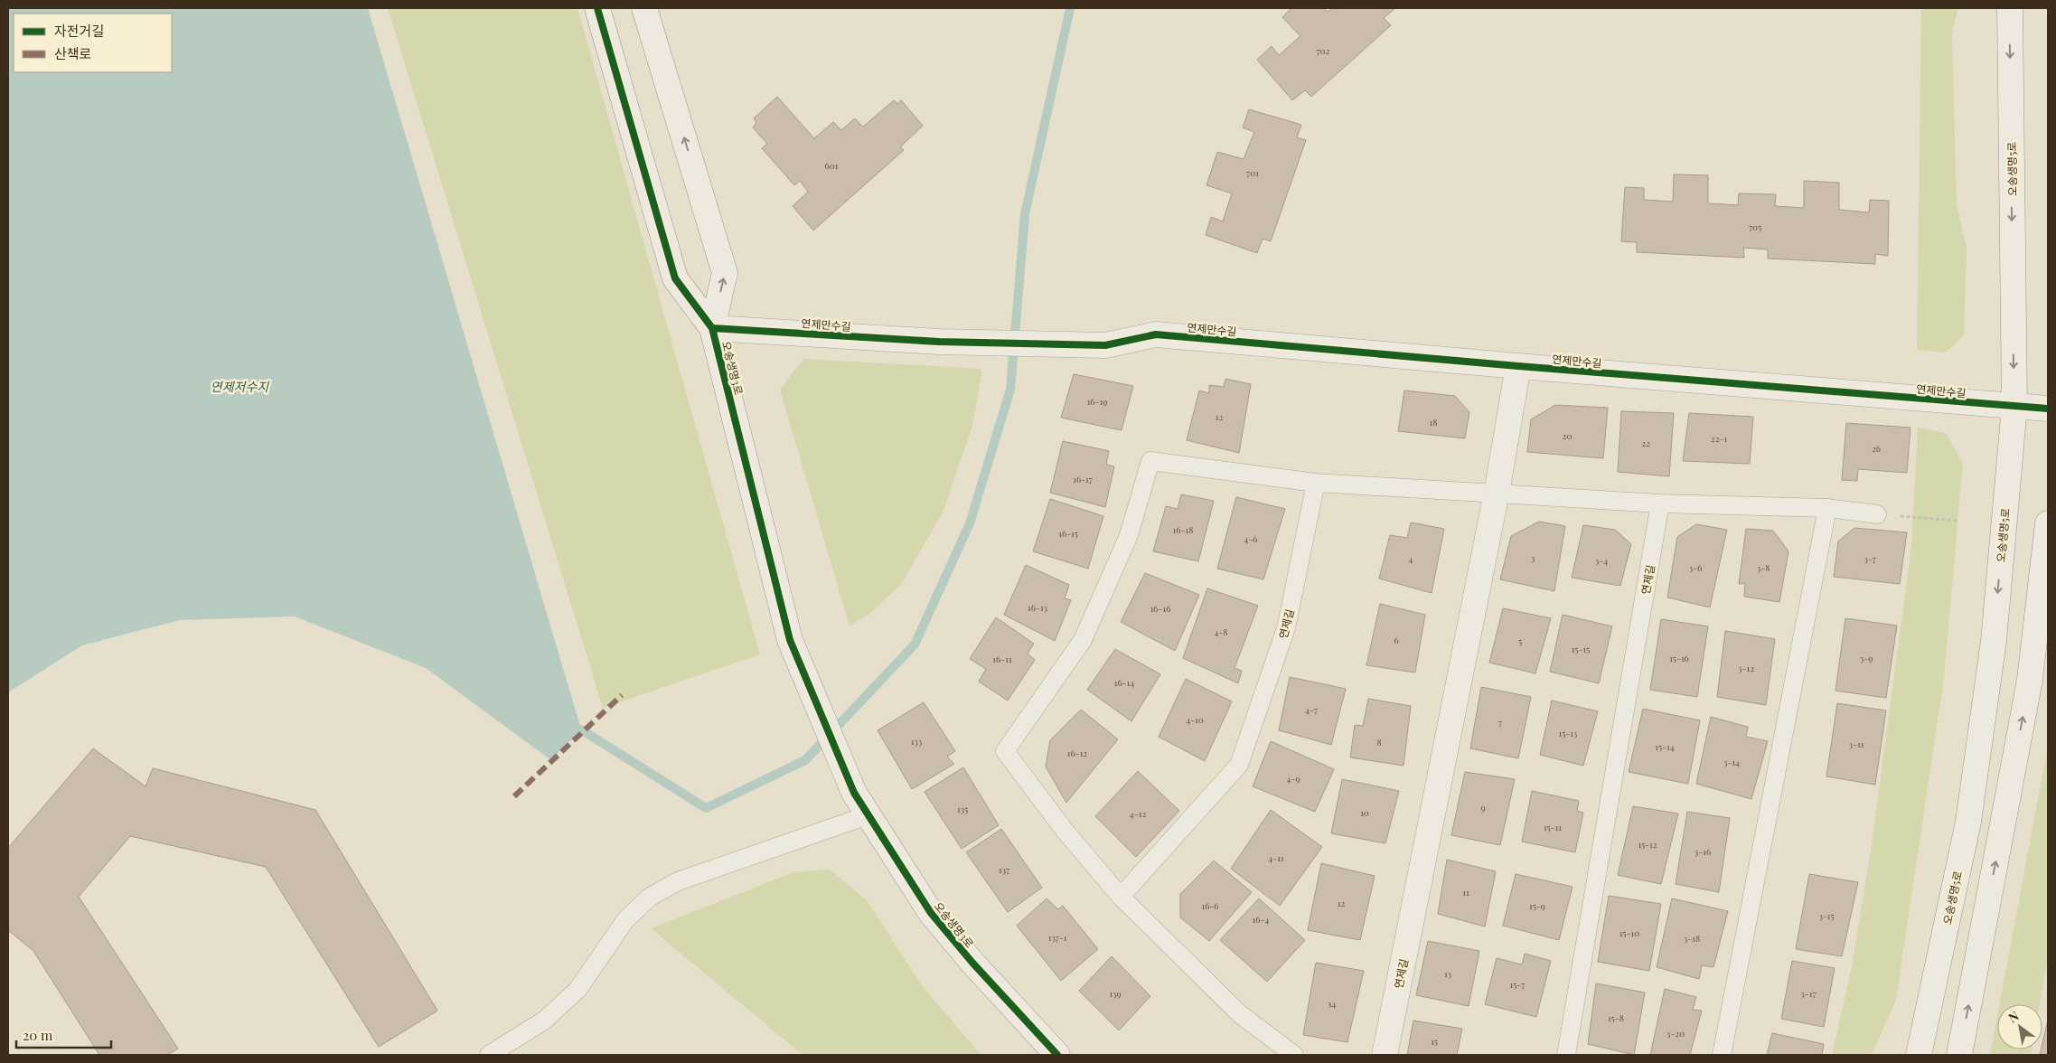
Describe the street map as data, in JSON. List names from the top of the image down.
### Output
{
  "streets": {
    "street": [
      "오송생명5로",
      "연제만수길",
      "오송생명3로",
      "연제길"
    ]
  },
  "crossings": [
    ["오송생명5로", "연제만수길"],
    ["연제만수길", "오송생명3로"],
    ["연제만수길", "연제길"]
  ],
  "water": ["연제저수지"],
  "house_numbers": [
    "702",
    "601",
    "701",
    "705",
    "16-19",
    "12",
    "18",
    "20",
    "22-1",
    "22",
    "26",
    "16-17",
    "16-18",
    "16-15",
    "4-6",
    "3",
    "4",
    "3-7",
    "3-4",
    "3-6",
    "3-8",
    "16-13",
    "16-16",
    "4-8",
    "6",
    "5",
    "15-15",
    "15-16",
    "3-9",
    "16-11",
    "3-12",
    "16-14",
    "4-7",
    "4-10",
    "7",
    "15-13",
    "133",
    "8",
    "3-11",
    "15-14",
    "16-12",
    "3-14",
    "4-9",
    "9",
    "135",
    "10",
    "4-12",
    "15-11",
    "15-12",
    "3-16",
    "4-11",
    "137",
    "11",
    "12",
    "16-6",
    "15-9",
    "3-15",
    "16-4",
    "15-10",
    "137-1",
    "3-18",
    "13",
    "15-7",
    "139",
    "3-17",
    "14",
    "15-8",
    "3-20",
    "15"
  ],
  "legend": ["자전거길", "산책로"],
  "scale_bar": "20 m",
  "north": "top left"
}
